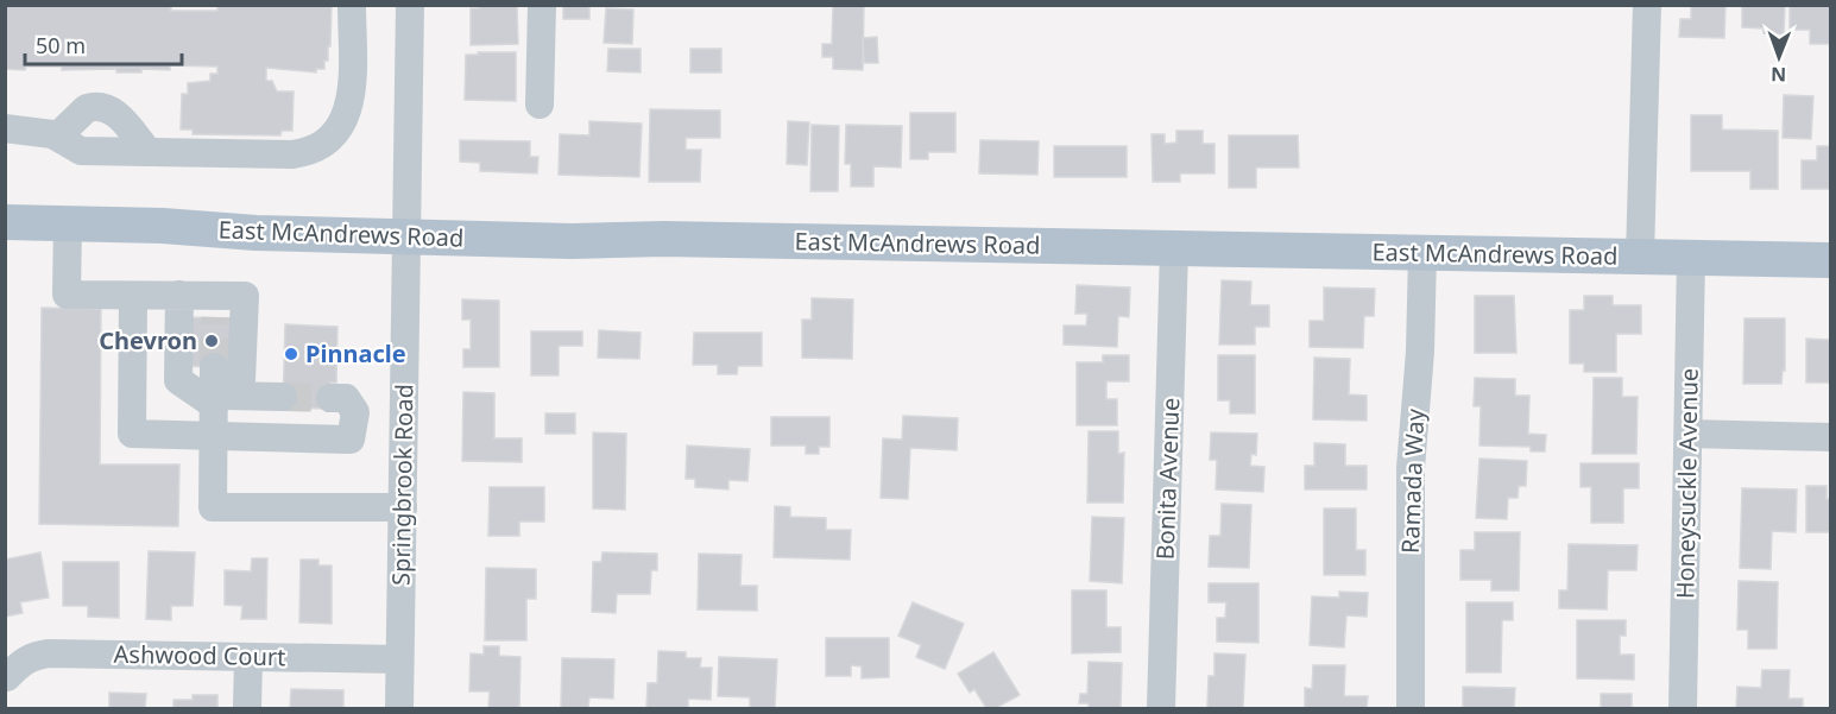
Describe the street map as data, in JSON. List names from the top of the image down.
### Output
{
  "streets": {
    "main road": ["East McAndrews Road"],
    "street": [
      "Bonita Avenue",
      "Ramada Way",
      "Honeysuckle Avenue",
      "Springbrook Road",
      "Ashwood Court"
    ]
  },
  "crossings": [
    ["East McAndrews Road", "Bonita Avenue"],
    ["East McAndrews Road", "Ramada Way"],
    ["East McAndrews Road", "Honeysuckle Avenue"],
    ["East McAndrews Road", "Springbrook Road"],
    ["Springbrook Road", "Ashwood Court"]
  ],
  "places": ["Chevron", "Pinnacle"],
  "scale_bar": "50 m",
  "north": "bottom"
}
